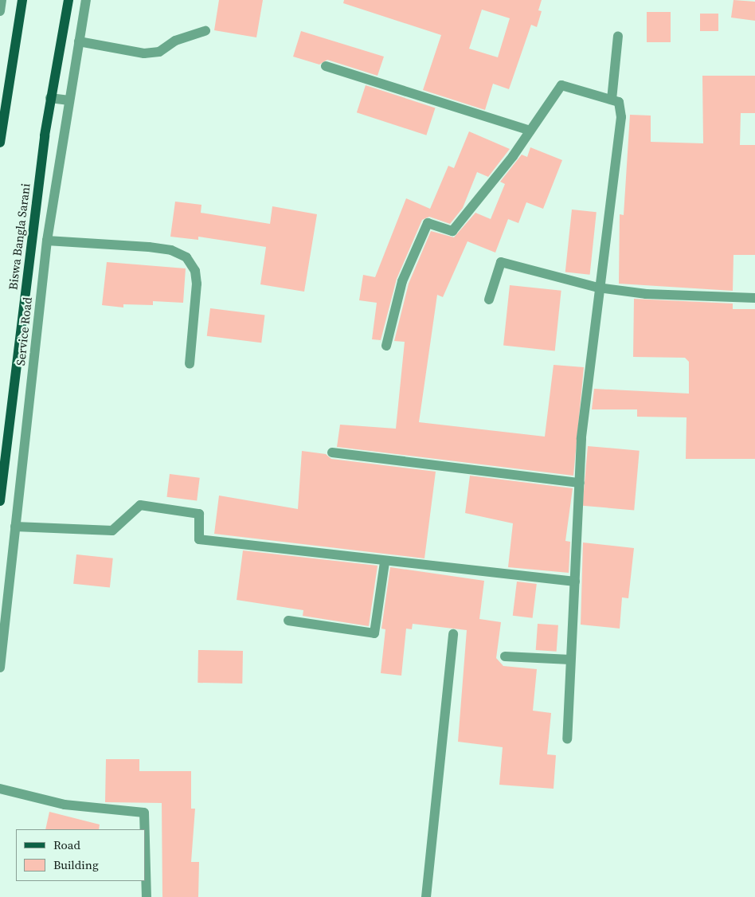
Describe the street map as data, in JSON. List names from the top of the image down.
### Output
{
  "streets": {
    "main road": ["Biswa Bangla Sarani"],
    "street": ["Service Road"]
  },
  "legend": ["Road", "Building"]
}
